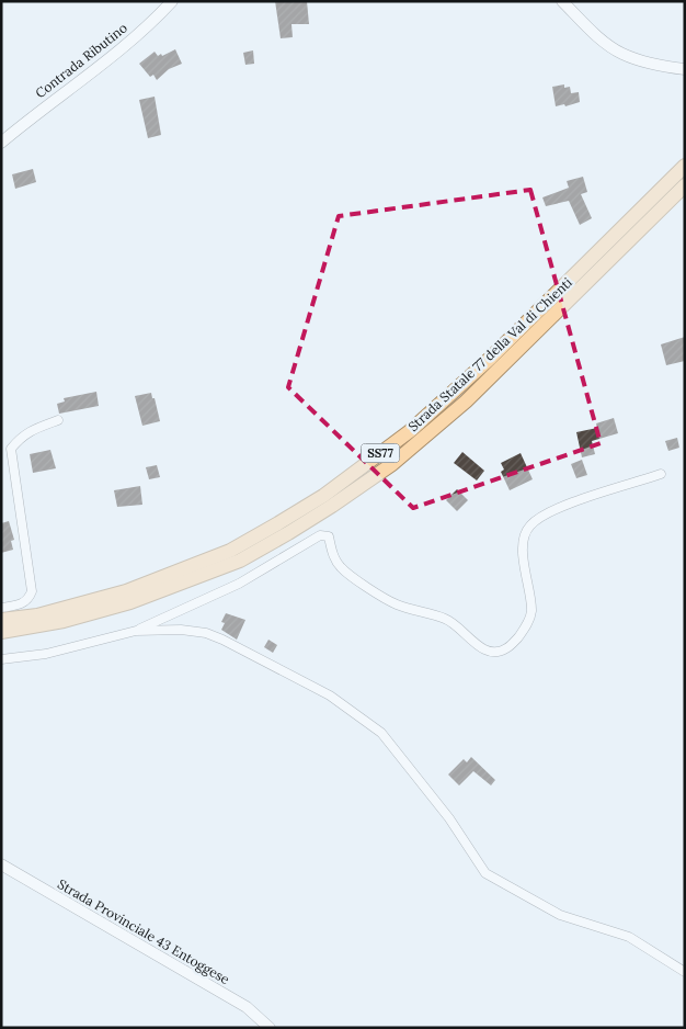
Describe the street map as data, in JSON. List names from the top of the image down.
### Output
{
  "streets": {
    "highway": ["Strada Statale 77 della Val di Chienti", "SS77"],
    "street": ["Contrada Ributino", "Strada Provinciale 43 Entoggese"]
  }
}
